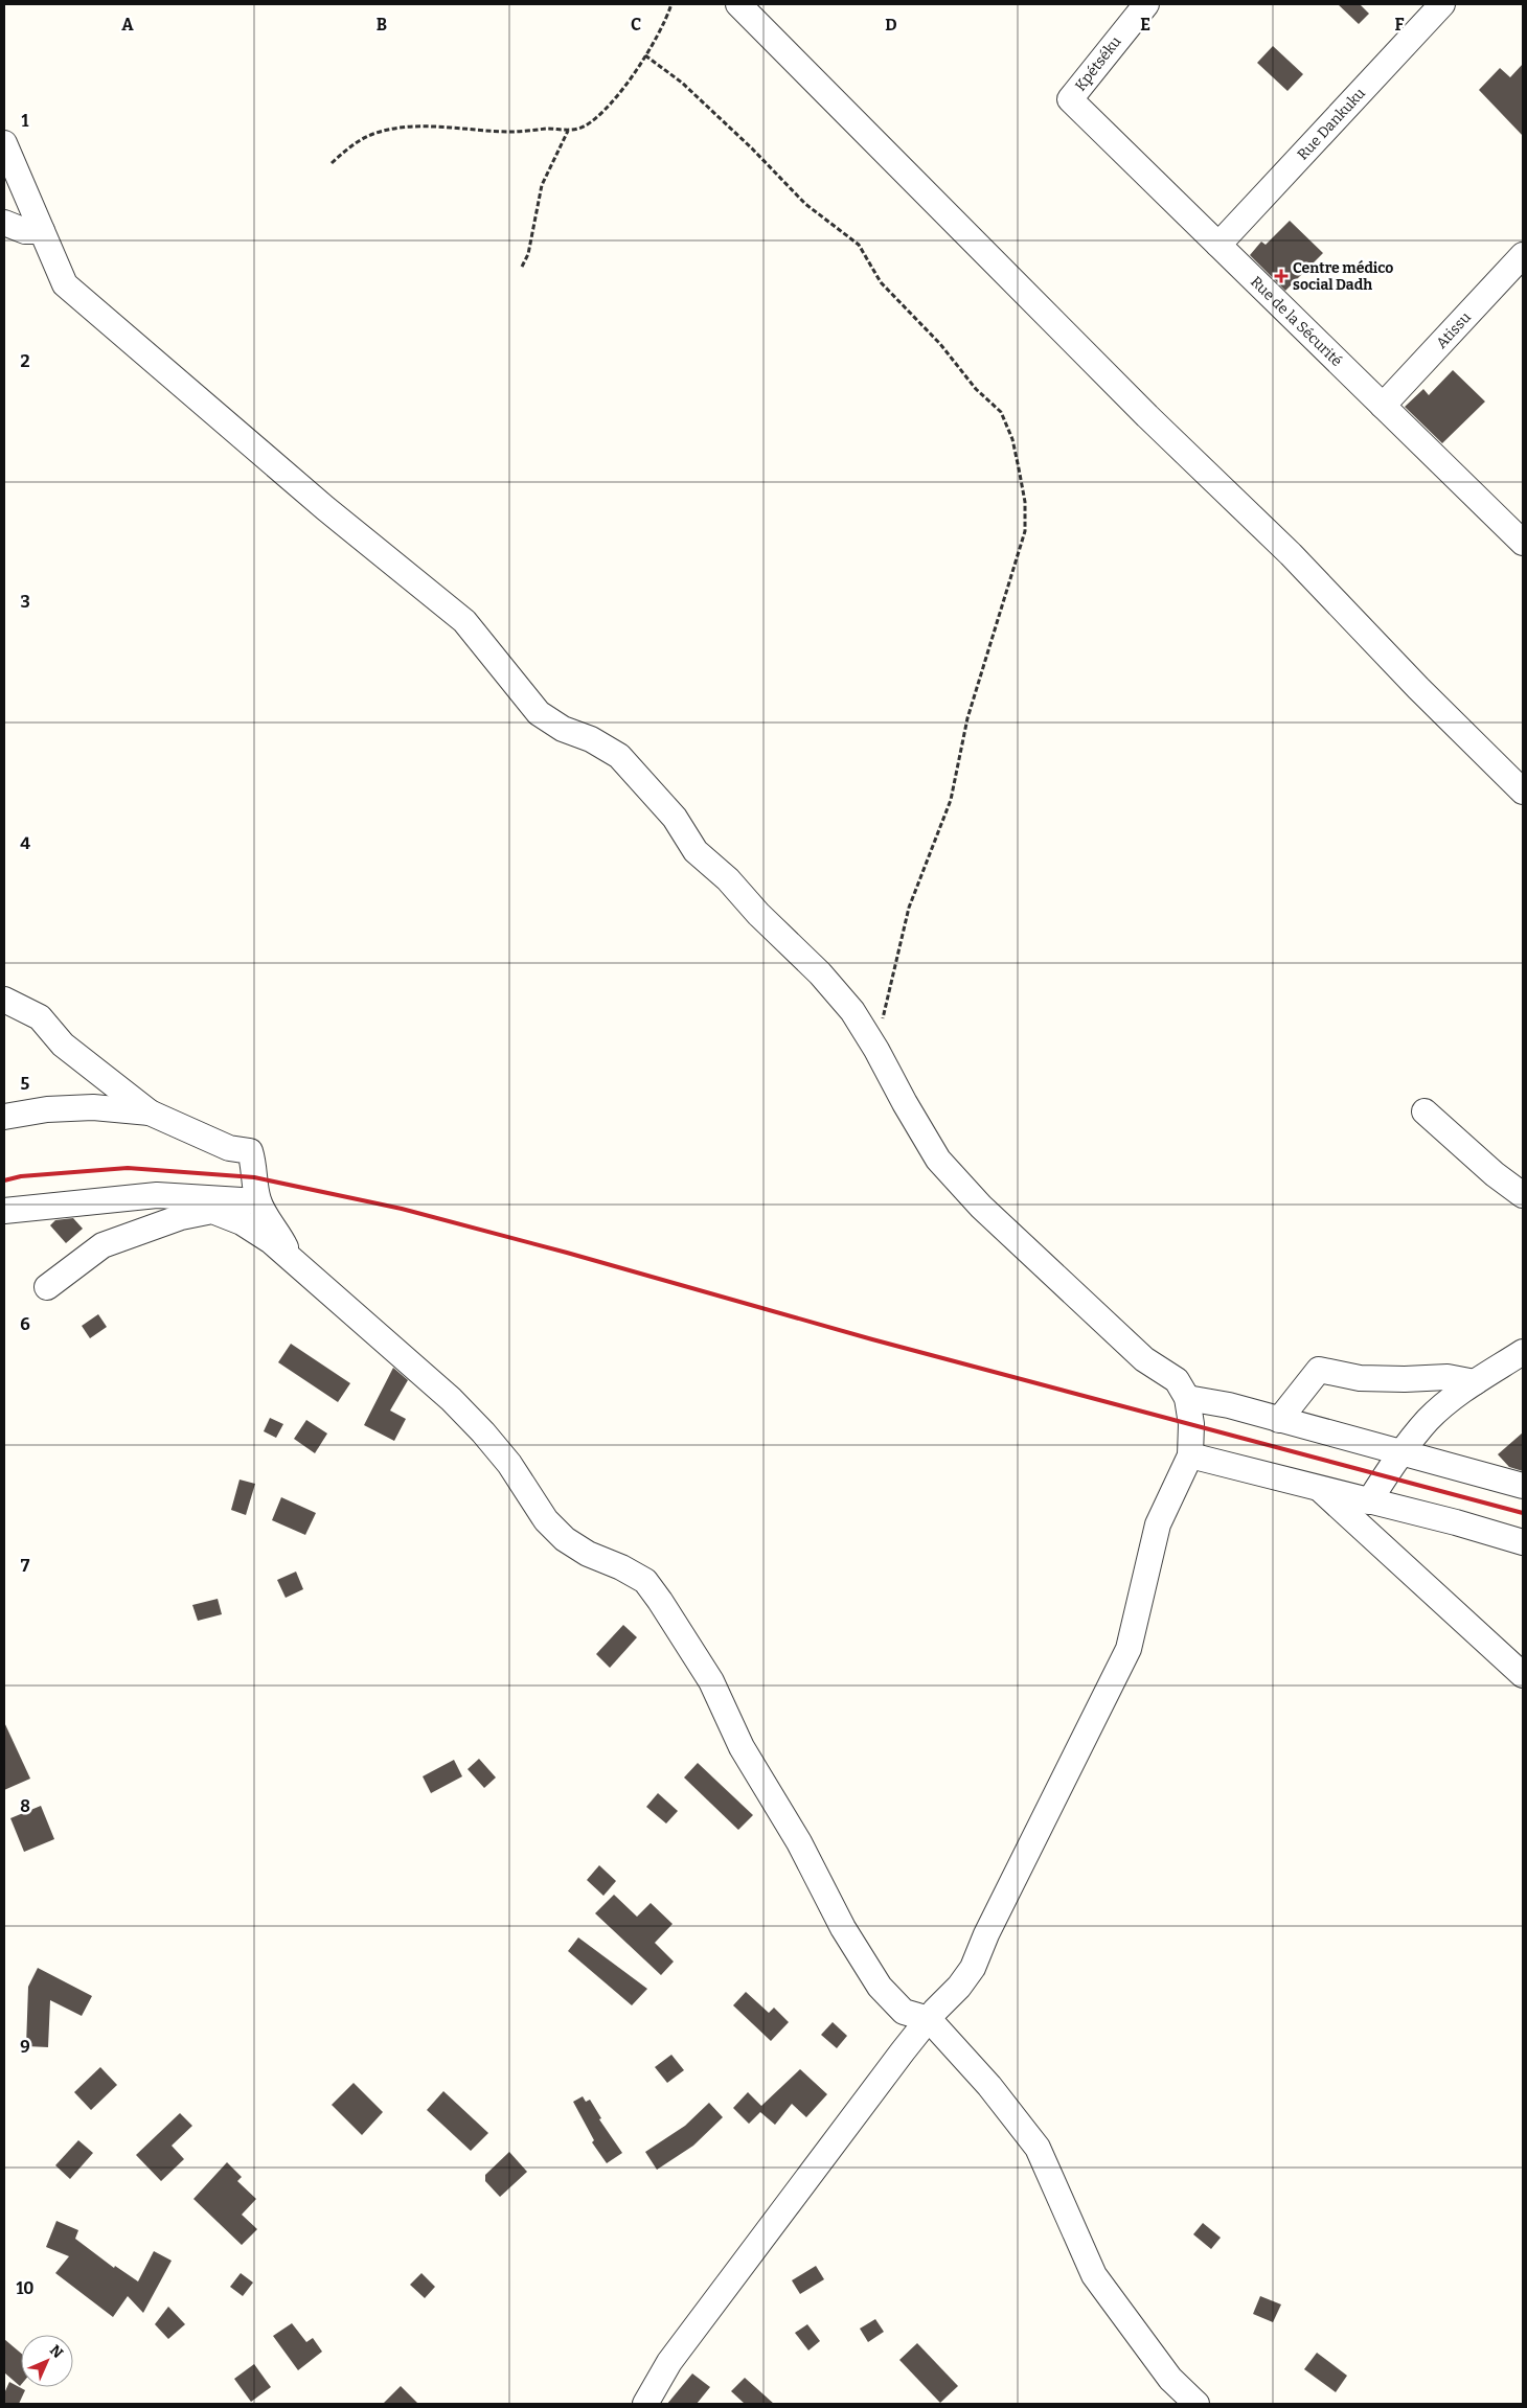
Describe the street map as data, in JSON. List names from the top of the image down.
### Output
{
  "streets": {
    "street": [
      "Kpétséku",
      "Rue Dankuku",
      "Rue de la Sécurité",
      "Atissu"
    ]
  },
  "crossings": [
    ["Kpétséku", "Rue de la Sécurité"],
    ["Rue Dankuku", "Rue de la Sécurité"],
    ["Rue de la Sécurité", "Atissu"]
  ],
  "places": {
    "health": ["Centre médico social Dadh"]
  },
  "north": "top right",
  "grid": {
    "columns": [
      "A",
      "B",
      "C",
      "D",
      "E",
      "F"
    ],
    "rows": [
      "1",
      "2",
      "3",
      "4",
      "5",
      "6",
      "7",
      "8",
      "9",
      "10"
    ]
  }
}
